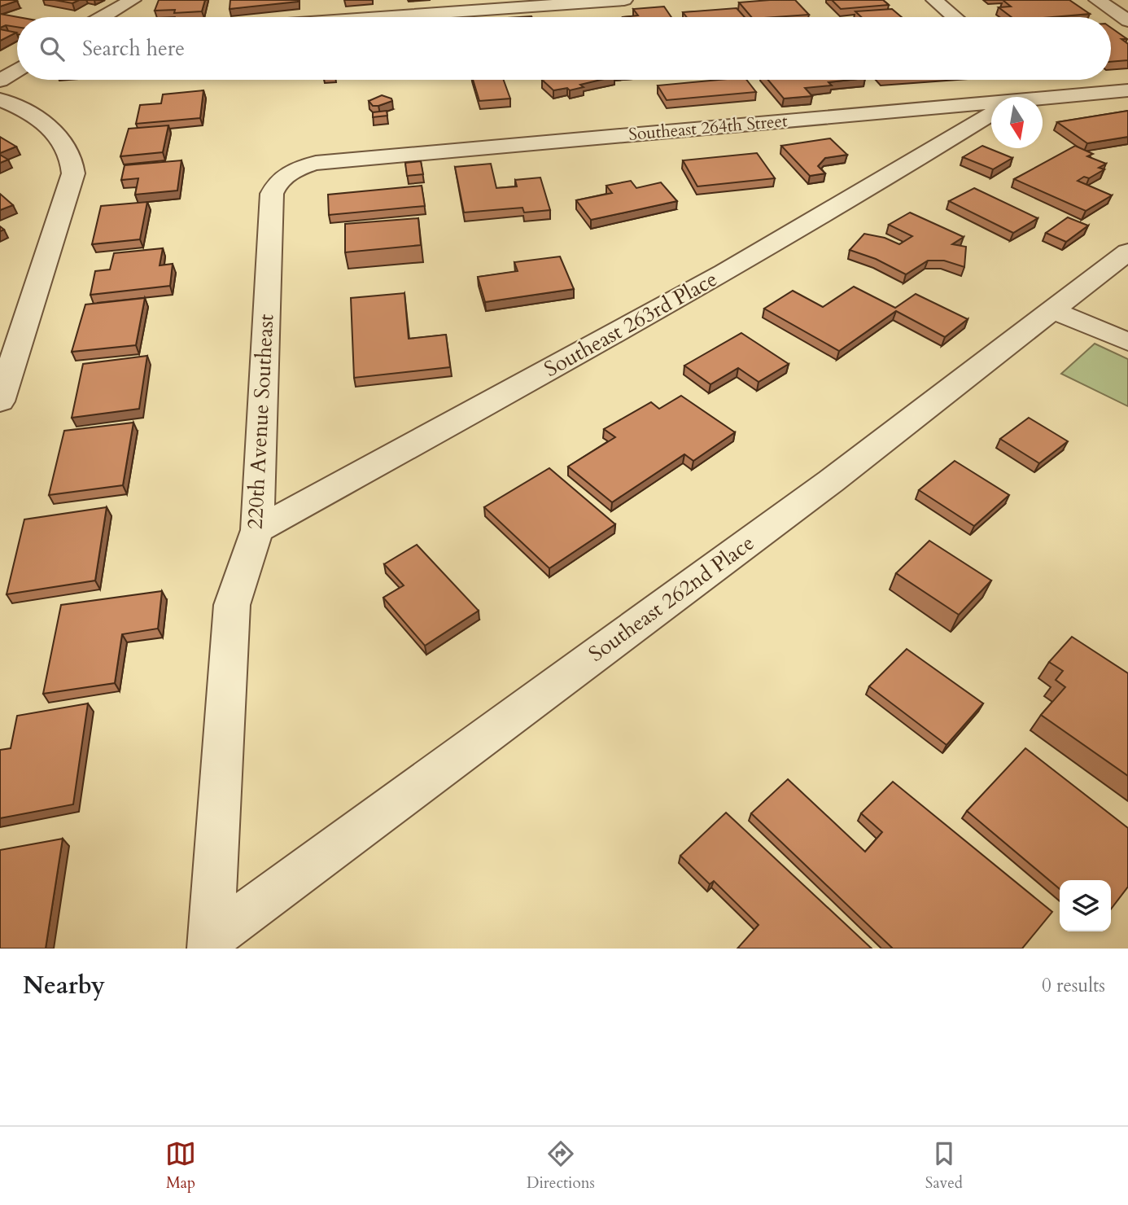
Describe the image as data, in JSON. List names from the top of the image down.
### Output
{
  "streets": {
    "street": [
      "Southeast 264th Street",
      "Southeast 263rd Place",
      "220th Avenue Southeast",
      "Southeast 262nd Place"
    ]
  },
  "crossings": [
    ["Southeast 264th Street", "220th Avenue Southeast"],
    ["Southeast 263rd Place", "220th Avenue Southeast"],
    ["220th Avenue Southeast", "Southeast 262nd Place"]
  ],
  "north": "bottom",
  "page": {
    "search": "Search here",
    "heading": ["Nearby", "0 results"],
    "nav": ["Map", "Directions", "Saved"]
  }
}
